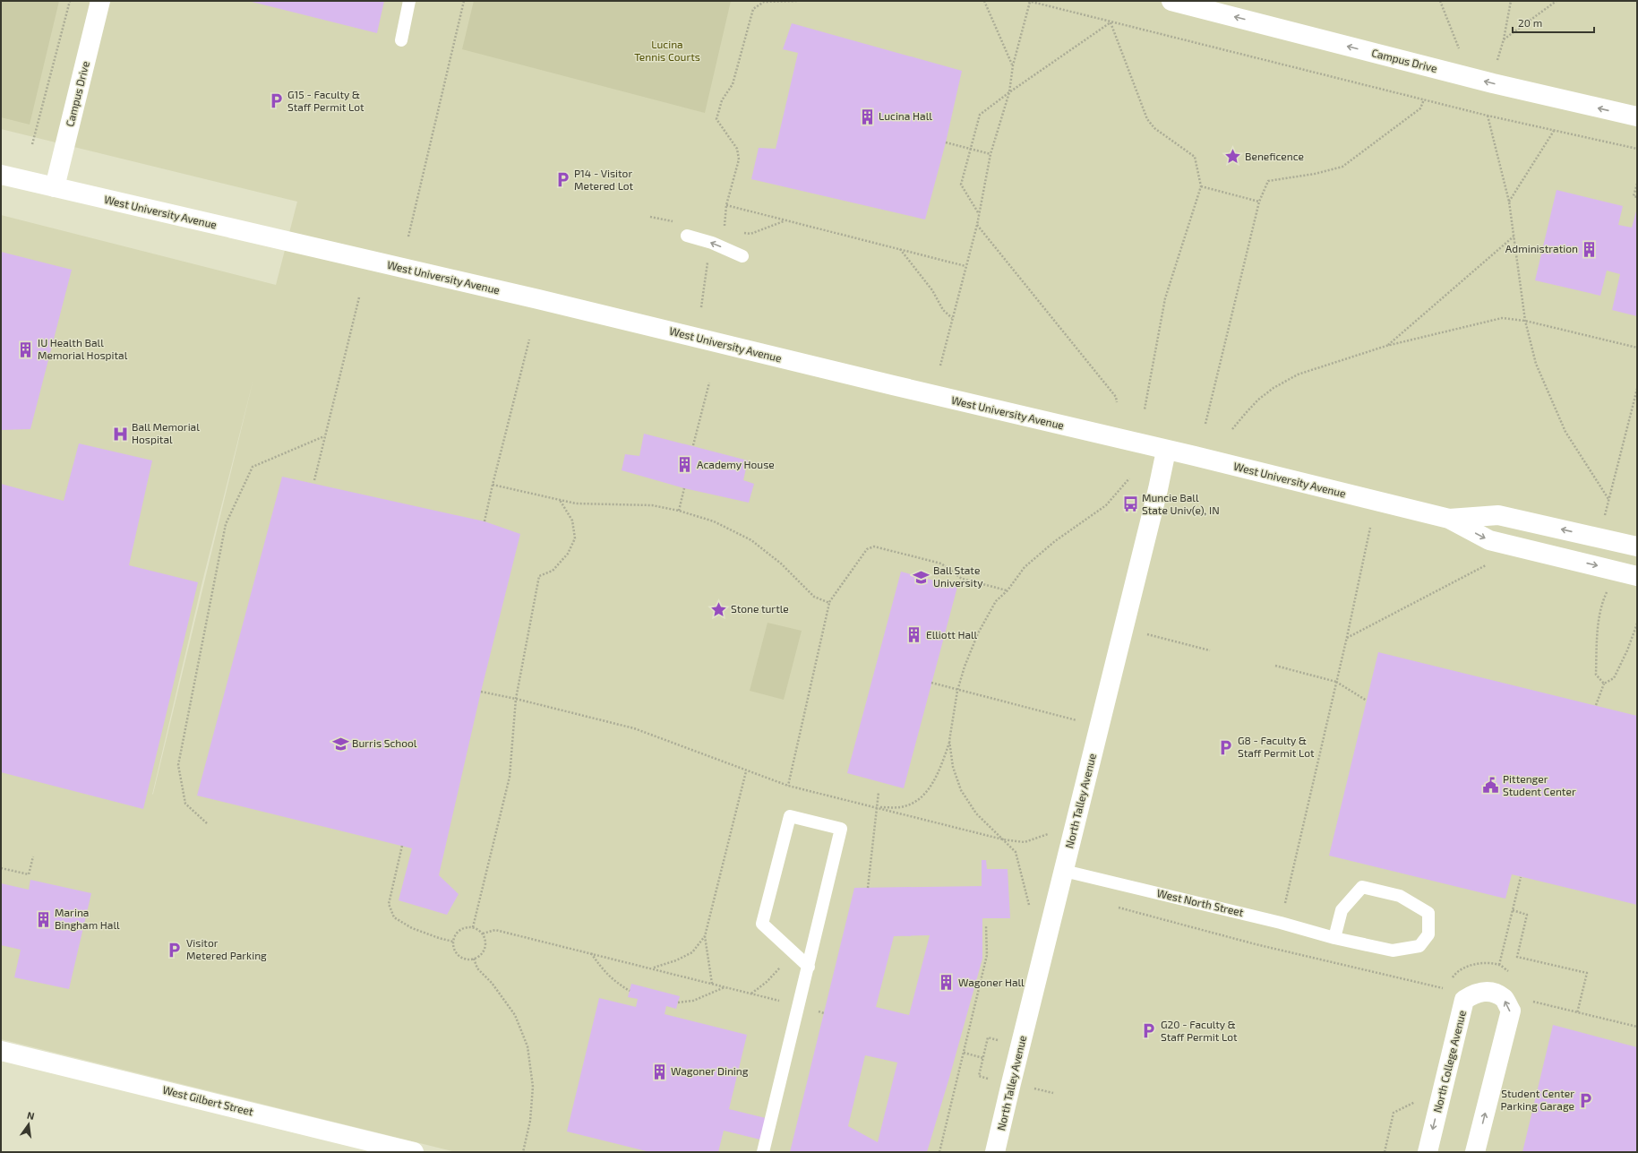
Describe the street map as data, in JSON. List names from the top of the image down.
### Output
{
  "streets": {
    "street": [
      "Campus Drive",
      "West University Avenue",
      "North Talley Avenue",
      "North College Avenue",
      "West Gilbert Street"
    ],
    "lane": ["West North Street"]
  },
  "crossings": [
    ["Campus Drive", "West University Avenue"],
    ["West University Avenue", "North Talley Avenue"],
    ["North Talley Avenue", "West North Street"]
  ],
  "one_way": ["Campus Drive"],
  "parks": ["Lucina Tennis Courts"],
  "places": {
    "parking": [
      "G15 - Faculty & Staff Permit Lot",
      "P14 - Visitor Metered Lot",
      "G8 - Faculty & Staff Permit Lot",
      "Visitor Metered Parking",
      "G20 - Faculty & Staff Permit Lot",
      "Student Center Parking Garage"
    ],
    "building": [
      "Lucina Hall",
      "Administration",
      "IU Health Ball Memorial Hospital",
      "Academy House",
      "Elliott Hall",
      "Marina Bingham Hall",
      "Wagoner Hall",
      "Wagoner Dining"
    ],
    "place": ["Beneficence", "Stone turtle"],
    "hospital": ["Ball Memorial Hospital"],
    "bus stop": ["Muncie Ball State Univ(e), IN"],
    "school or university": ["Ball State University", "Burris School"],
    "public building": ["Pittenger Student Center"]
  },
  "scale_bar": "20 m",
  "north": "top"
}
